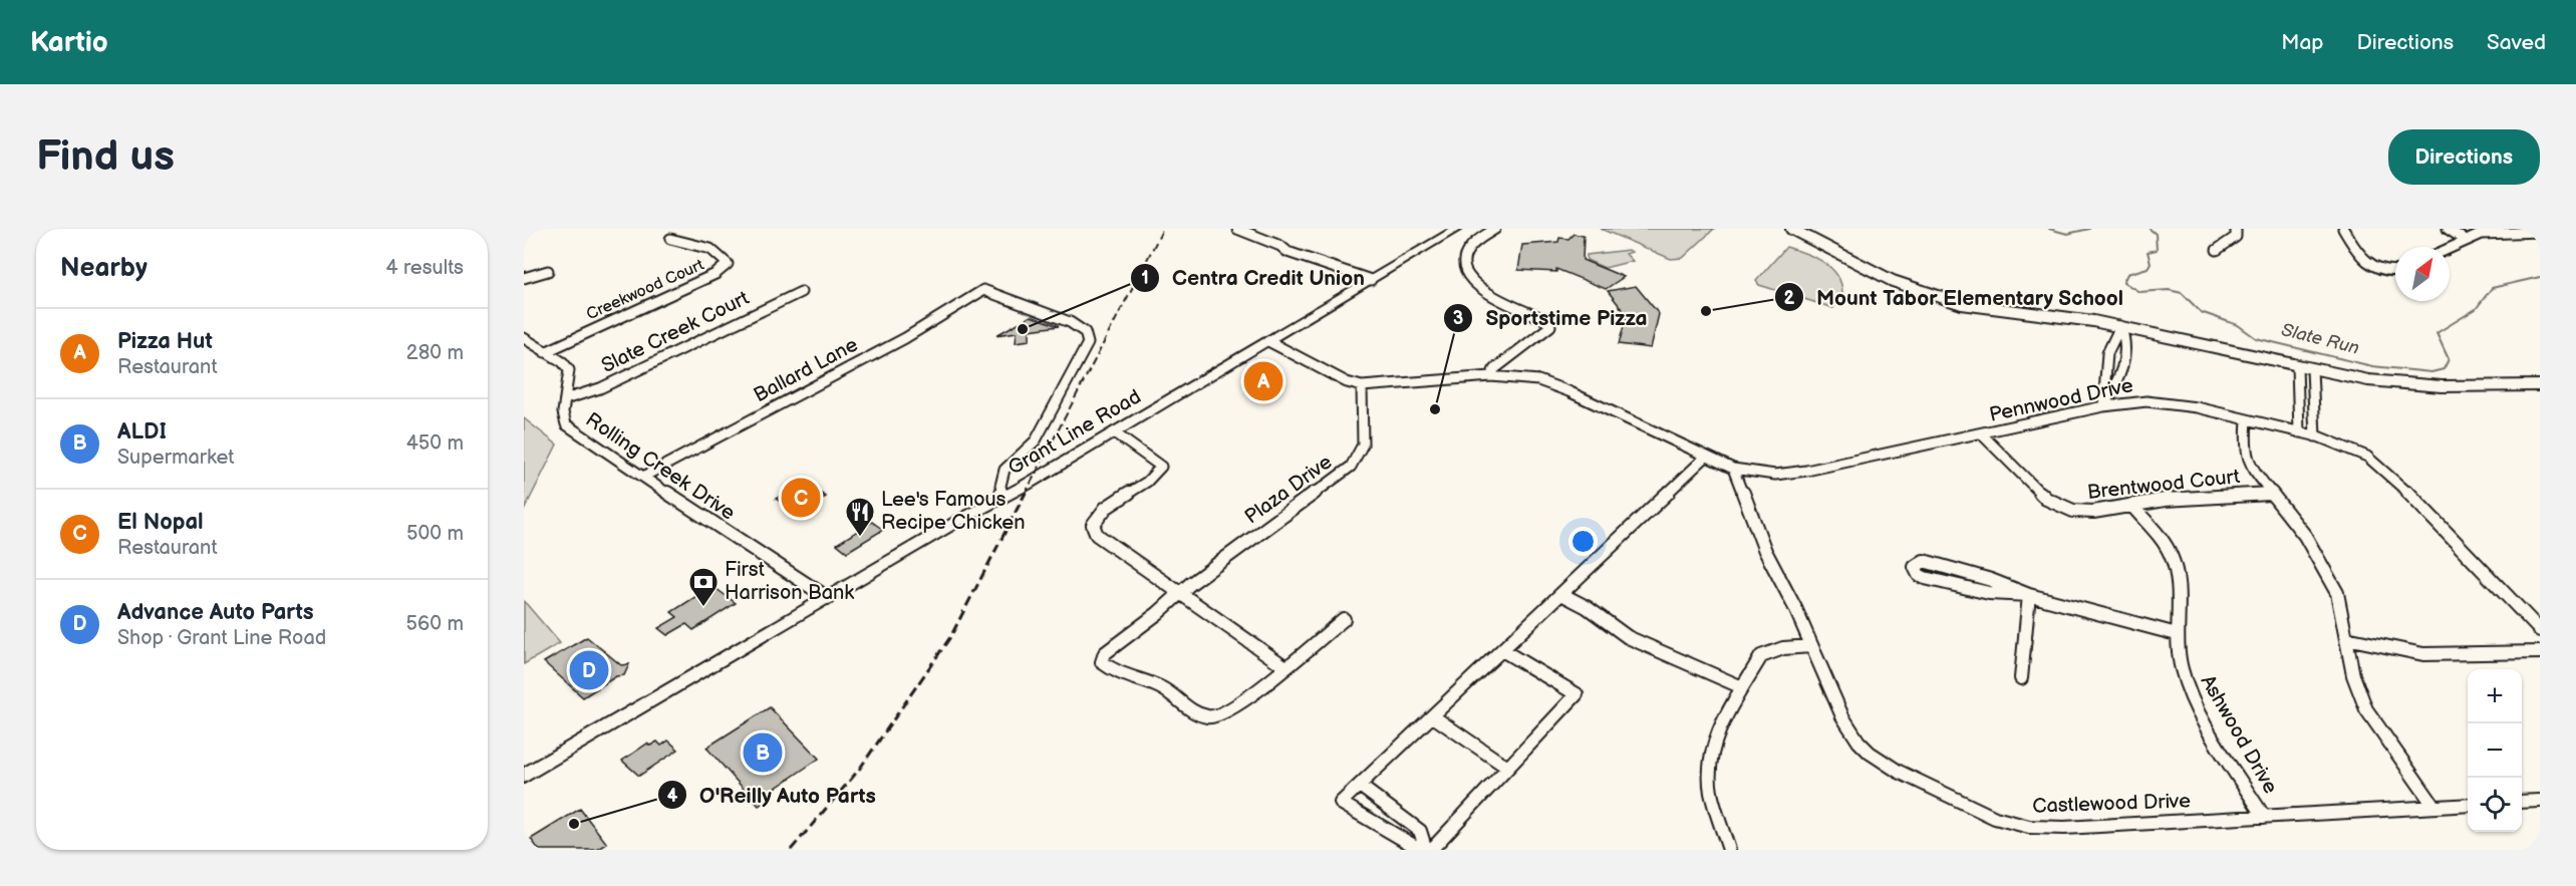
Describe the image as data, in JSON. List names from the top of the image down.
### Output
{
  "streets": {
    "main road": ["Grant Line Road"],
    "street": [
      "Creekwood Court",
      "Slate Creek Court",
      "Ballard Lane",
      "Pennwood Drive",
      "Rolling Creek Drive",
      "Brentwood Court",
      "Plaza Drive",
      "Ashwood Drive",
      "Castlewood Drive"
    ]
  },
  "crossings": [
    ["Creekwood Court", "Rolling Creek Drive"],
    ["Slate Creek Court", "Rolling Creek Drive"],
    ["Ballard Lane", "Grant Line Road"],
    ["Ballard Lane", "Rolling Creek Drive"],
    ["Pennwood Drive", "Brentwood Court"],
    ["Pennwood Drive", "Plaza Drive"],
    ["Pennwood Drive", "Castlewood Drive"],
    ["Grant Line Road", "Rolling Creek Drive"],
    ["Brentwood Court", "Ashwood Drive"],
    ["Ashwood Drive", "Castlewood Drive"]
  ],
  "water": ["Slate Run"],
  "places": {
    "other": [
      "Mount Tabor Elementary School",
      "Centra Credit Union",
      "Sportstime Pizza",
      "O'Reilly Auto Parts"
    ],
    "restaurant": ["Lee's Famous Recipe Chicken"],
    "bank": ["First Harrison Bank"]
  },
  "north": "top right",
  "page": {
    "header": "Kartio",
    "nav": ["Map", "Directions", "Saved"],
    "buttons": "Directions",
    "title": "Find us",
    "heading": ["Nearby", "4 results"],
    "list": [
      {
        "mark": "A",
        "name": "Pizza Hut",
        "note": "Restaurant",
        "value": "280 m"
      },
      {
        "mark": "B",
        "name": "ALDI",
        "note": "Supermarket",
        "value": "450 m"
      },
      {
        "mark": "C",
        "name": "El Nopal",
        "note": "Restaurant",
        "value": "500 m"
      },
      {
        "mark": "D",
        "name": "Advance Auto Parts",
        "note": "Shop · Grant Line Road",
        "value": "560 m"
      }
    ],
    "pins": [
      "A",
      "C",
      "D",
      "B"
    ],
    "map_buttons": ["+", "−"]
  }
}
